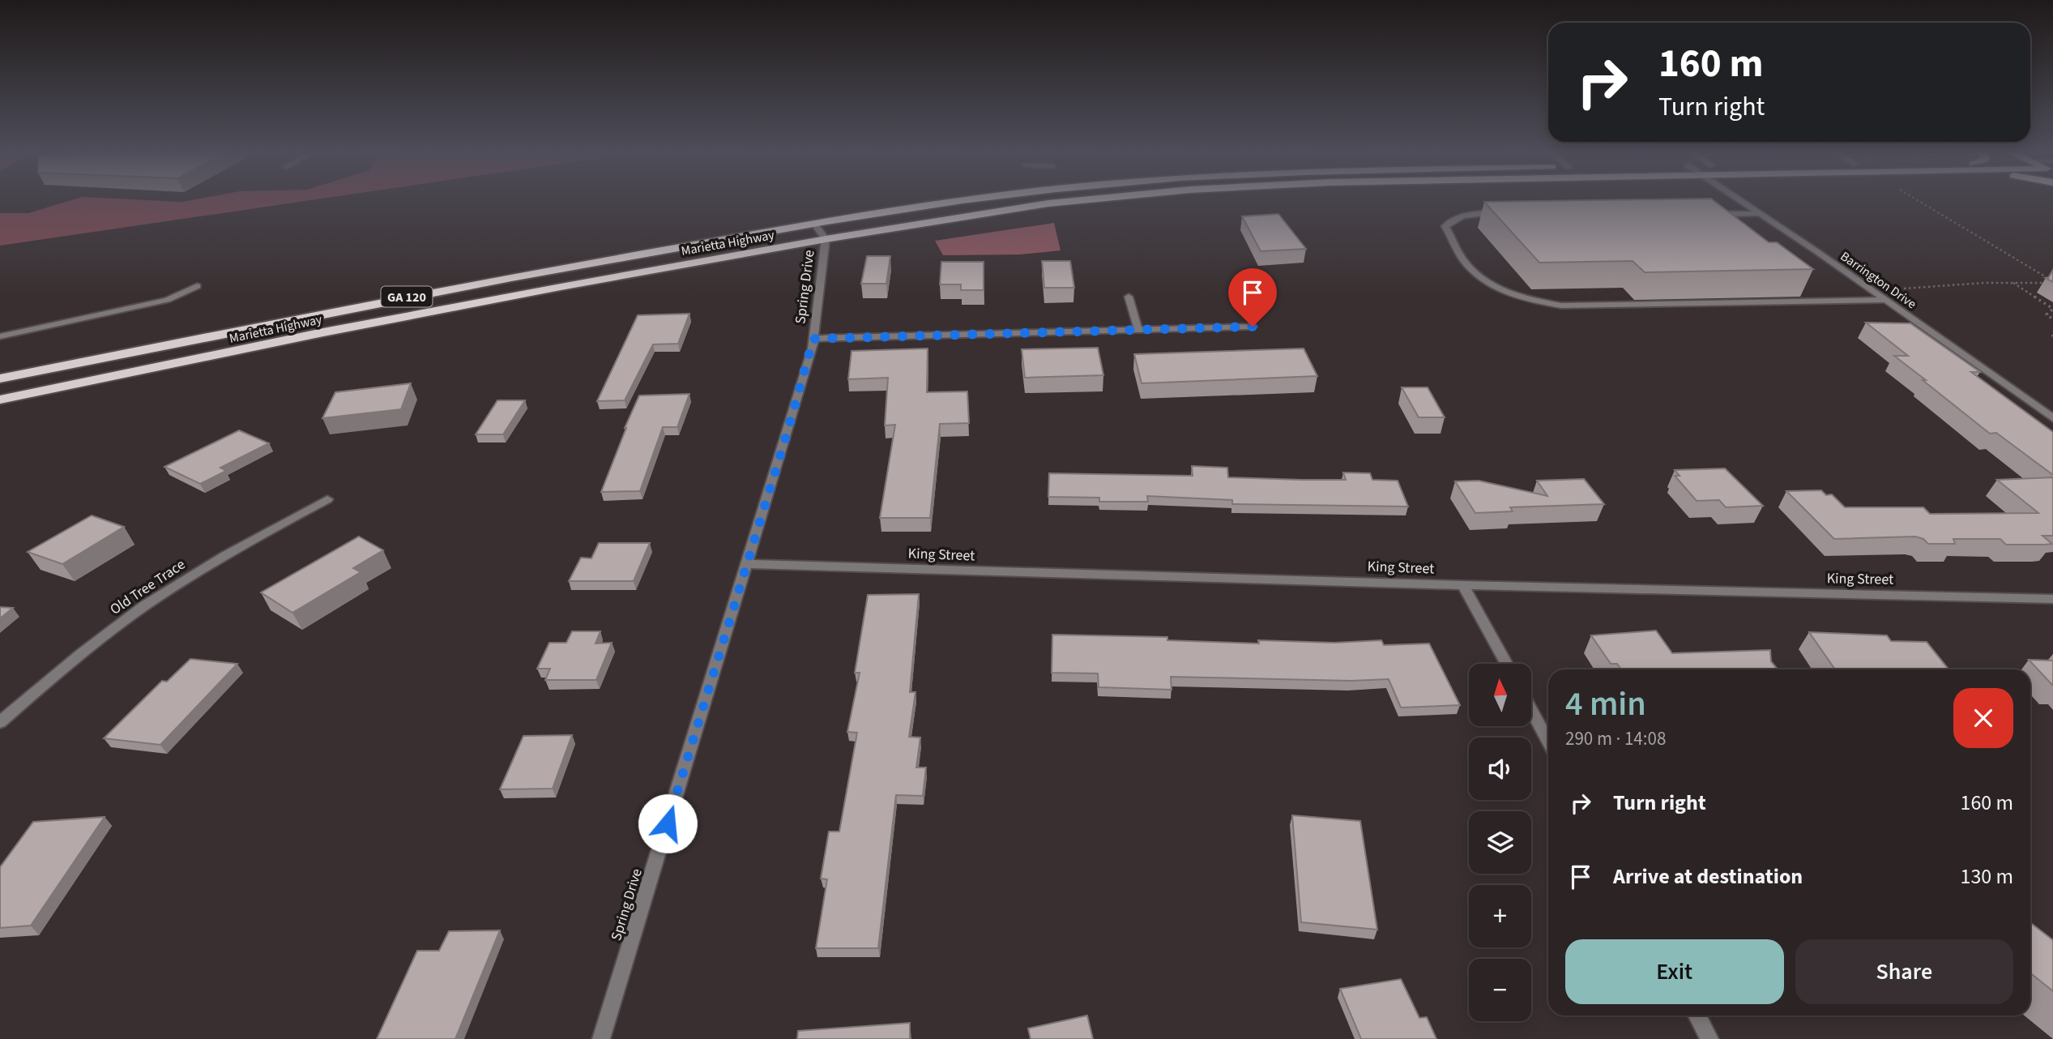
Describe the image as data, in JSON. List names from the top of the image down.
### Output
{
  "streets": {
    "highway": ["Marietta Highway", "GA 120"],
    "street": [
      "Barrington Drive",
      "Spring Drive",
      "King Street",
      "Old Tree Trace"
    ]
  },
  "crossings": [
    ["Marietta Highway", "Spring Drive"],
    ["Spring Drive", "King Street"]
  ],
  "north": "top",
  "page": {
    "turn": ["160 m", "Turn right"],
    "map_buttons": ["+", "−"],
    "heading": ["4 min", "290 m · 14:08"],
    "list": [
      {
        "name": "Turn right",
        "value": "160 m"
      },
      {
        "name": "Arrive at destination",
        "value": "130 m"
      }
    ],
    "buttons": ["Exit", "Share"]
  }
}
